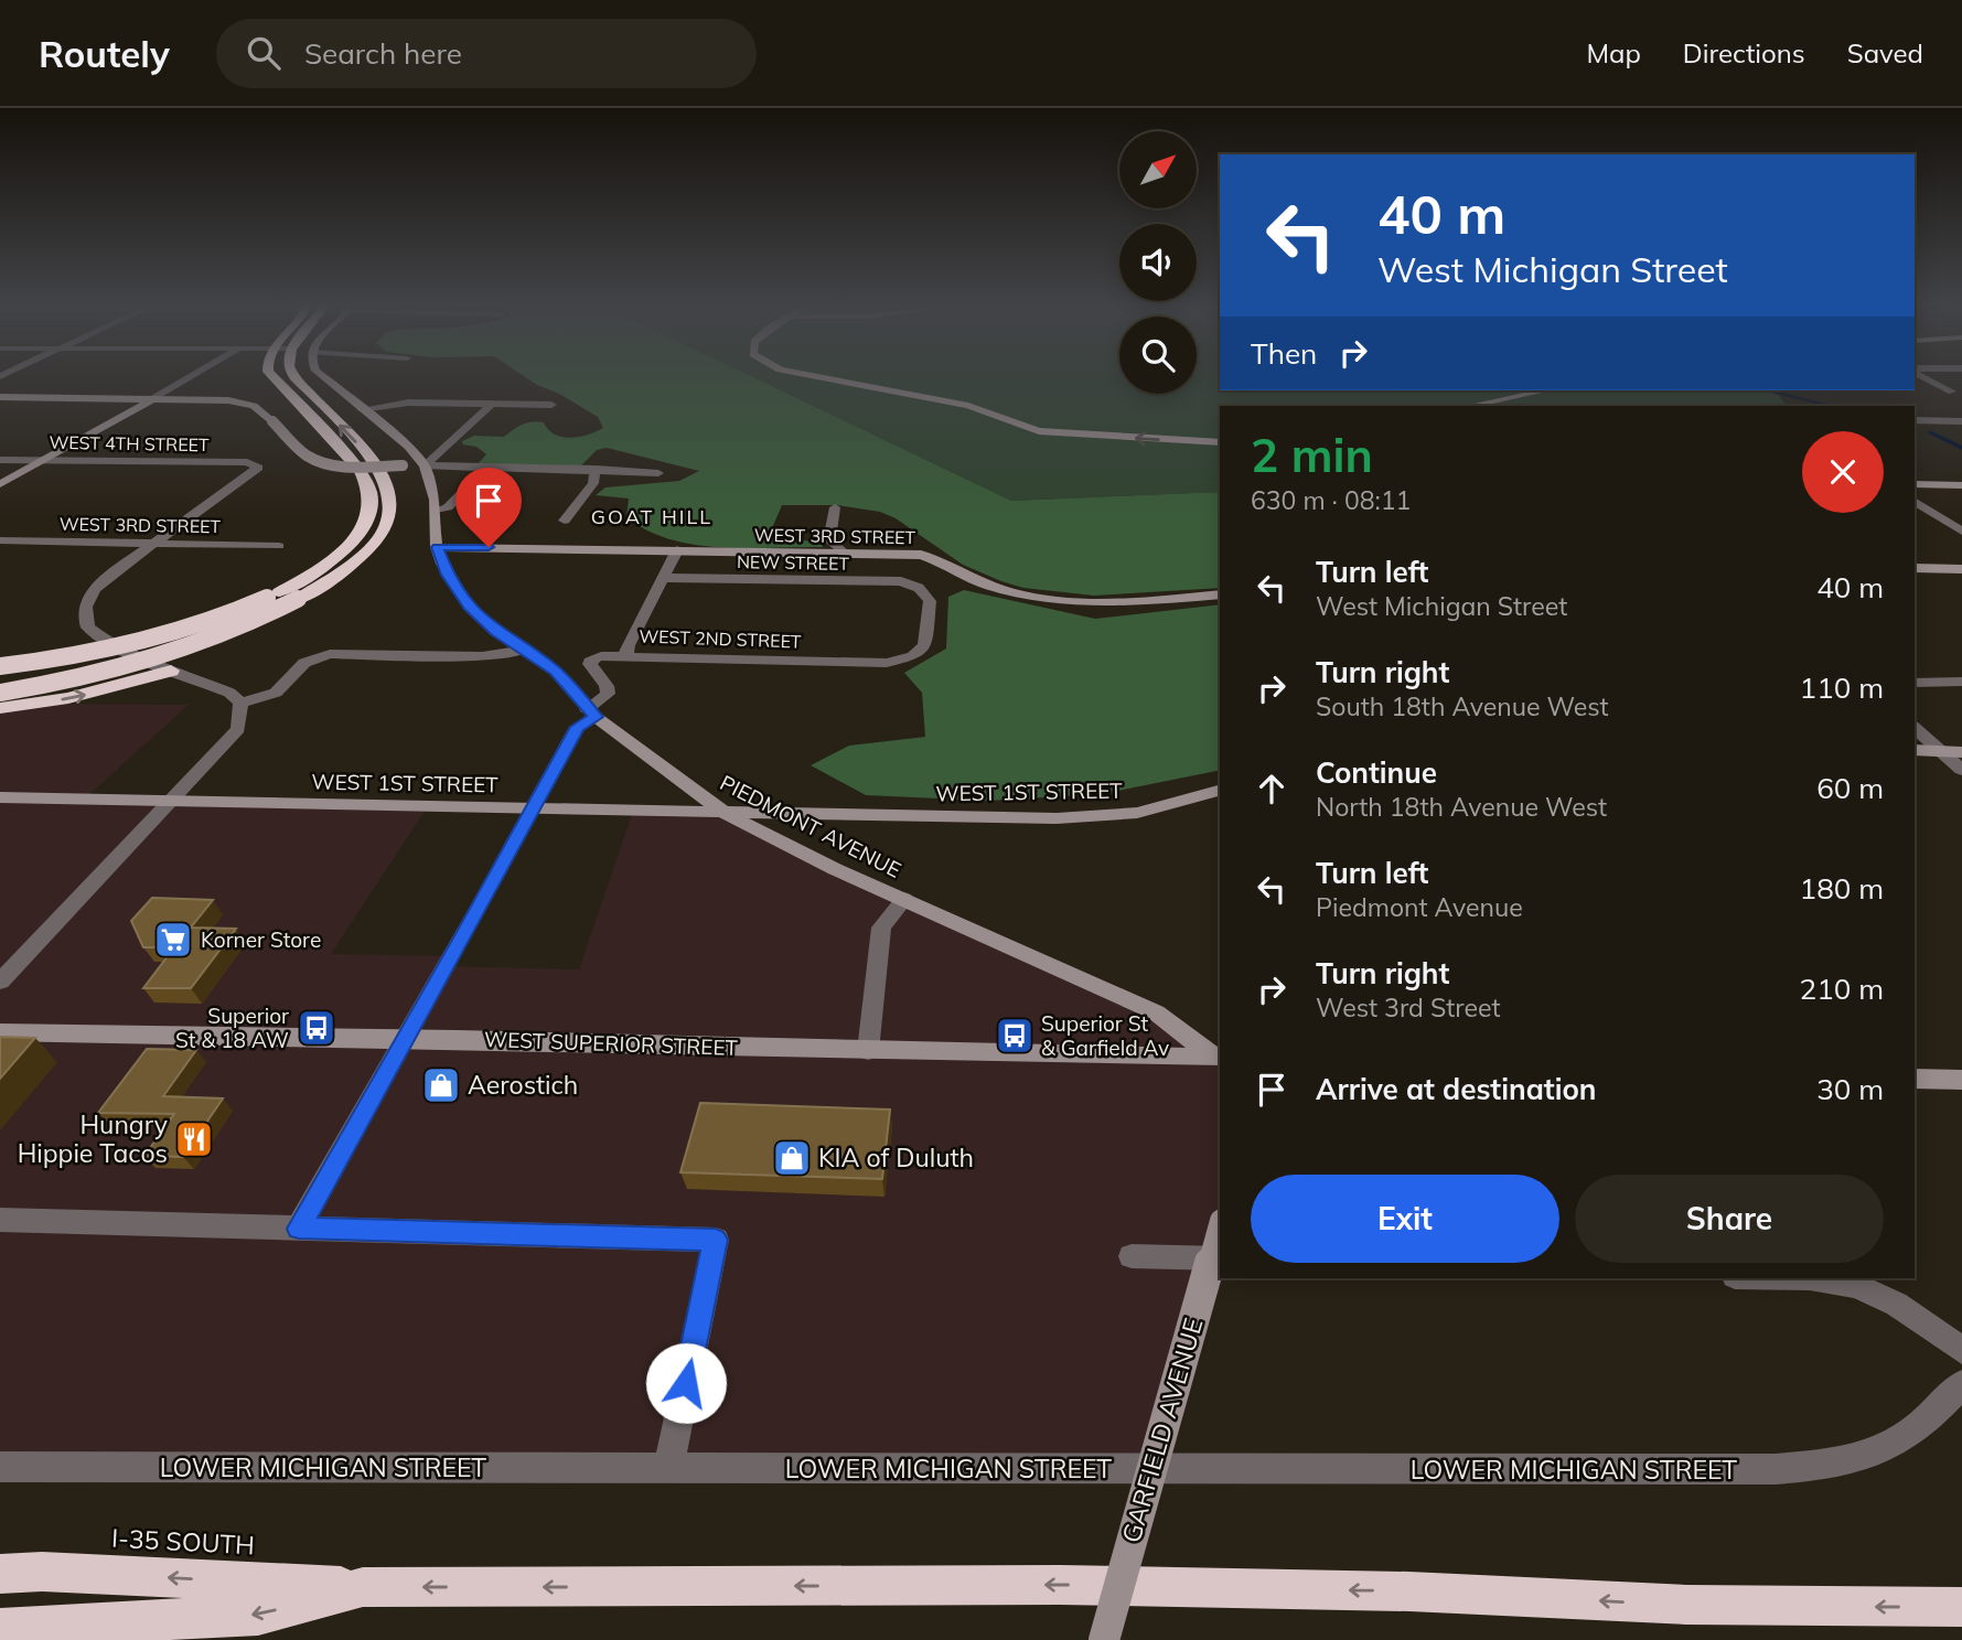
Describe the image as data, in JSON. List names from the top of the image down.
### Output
{
  "streets": {
    "highway": ["I-35 SOUTH"],
    "street": [
      "WEST 4TH STREET",
      "WEST 3RD STREET",
      "NEW STREET",
      "WEST 2ND STREET",
      "WEST 1ST STREET",
      "PIEDMONT AVENUE",
      "WEST SUPERIOR STREET",
      "GARFIELD AVENUE",
      "LOWER MICHIGAN STREET"
    ]
  },
  "crossings": [
    ["WEST 4TH STREET", "WEST 3RD STREET"],
    ["WEST 3RD STREET", "PIEDMONT AVENUE"],
    ["NEW STREET", "WEST 2ND STREET"],
    ["WEST 2ND STREET", "PIEDMONT AVENUE"],
    ["WEST 1ST STREET", "PIEDMONT AVENUE"],
    ["PIEDMONT AVENUE", "WEST SUPERIOR STREET"]
  ],
  "districts": ["GOAT HILL"],
  "places": {
    "supermarket": ["Korner Store"],
    "bus stop": ["Superior St & 18 AW", "Superior St & Garfield Av"],
    "shop": ["Aerostich", "KIA of Duluth"],
    "restaurant": ["Hungry Hippie Tacos"]
  },
  "north": "top right",
  "page": {
    "header": "Routely",
    "search": "Search here",
    "nav": ["Map", "Directions", "Saved"],
    "turn": ["40 m", "West Michigan Street"],
    "then": "Then",
    "heading": ["2 min", "630 m · 08:11"],
    "list": [
      {
        "name": "Turn left",
        "note": "West Michigan Street",
        "value": "40 m"
      },
      {
        "name": "Turn right",
        "note": "South 18th Avenue West",
        "value": "110 m"
      },
      {
        "name": "Continue",
        "note": "North 18th Avenue West",
        "value": "60 m"
      },
      {
        "name": "Turn left",
        "note": "Piedmont Avenue",
        "value": "180 m"
      },
      {
        "name": "Turn right",
        "note": "West 3rd Street",
        "value": "210 m"
      },
      {
        "name": "Arrive at destination",
        "value": "30 m"
      }
    ],
    "buttons": ["Exit", "Share"]
  }
}
